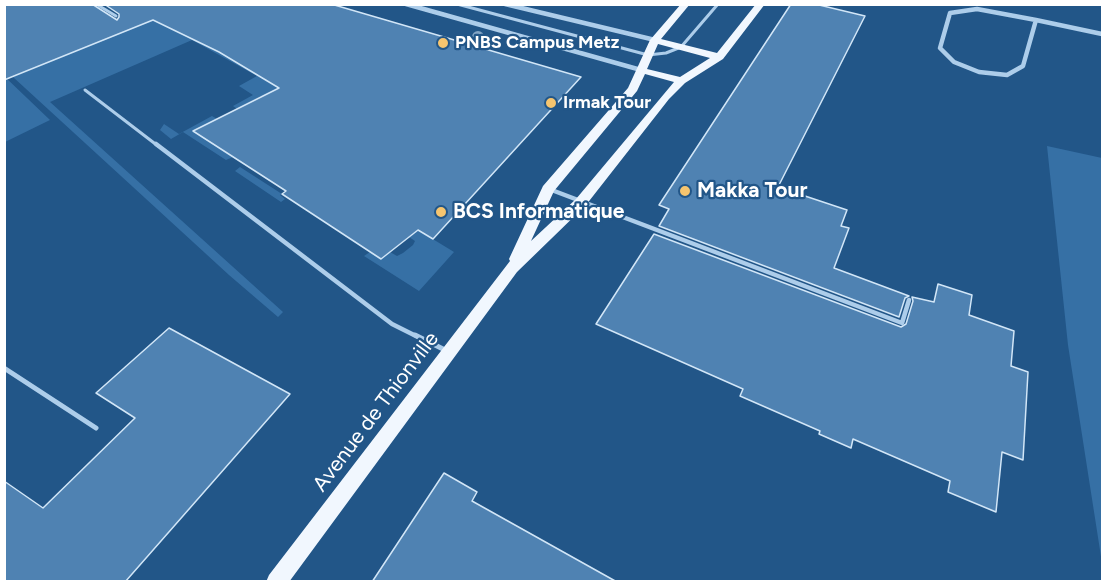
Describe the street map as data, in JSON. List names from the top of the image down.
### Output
{
  "streets": {
    "main road": ["Avenue de Thionville"]
  },
  "places": [
    "PNBS Campus Metz",
    "Irmak Tour",
    "Makka Tour",
    "BCS Informatique"
  ]
}
